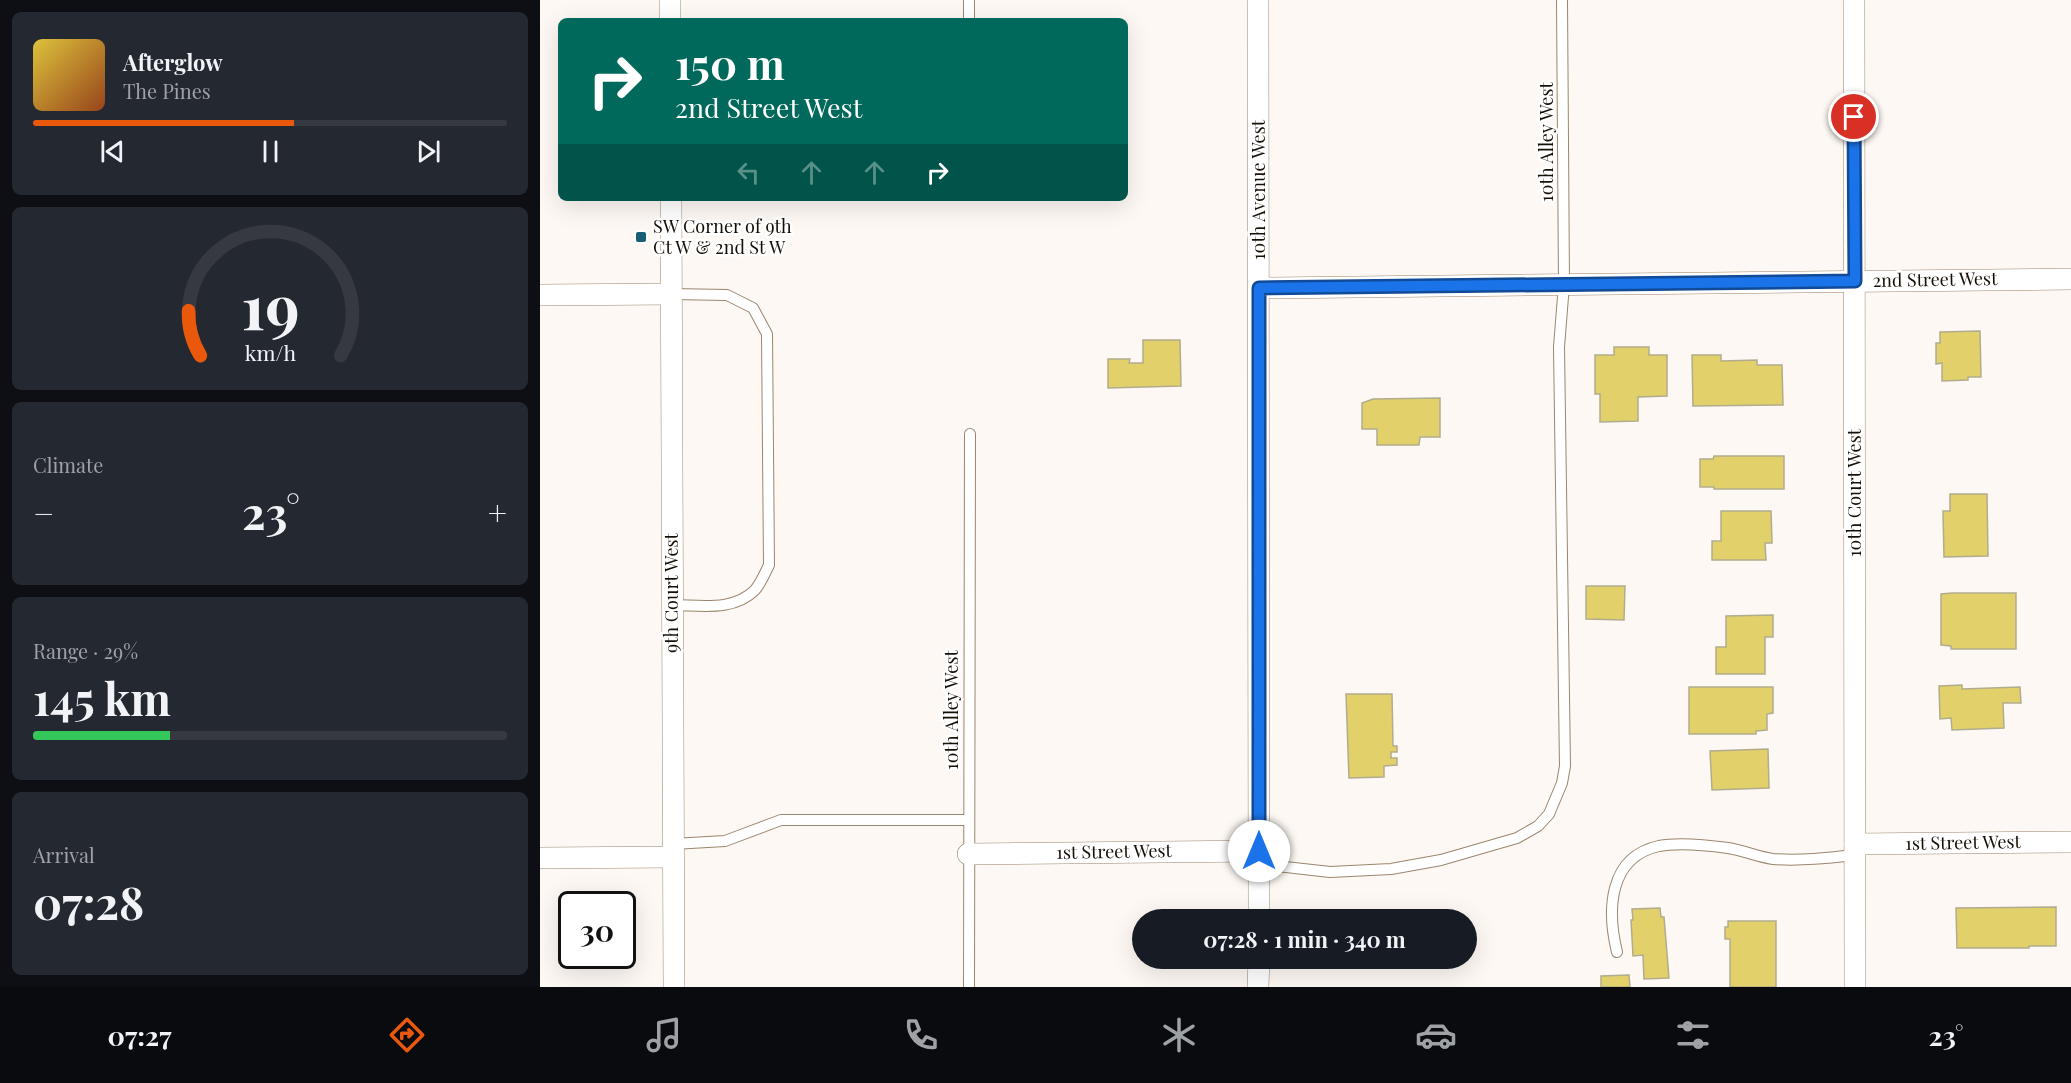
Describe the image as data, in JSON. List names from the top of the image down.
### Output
{
  "streets": {
    "street": [
      "10th Avenue West",
      "2nd Street West",
      "10th Court West",
      "9th Court West",
      "1st Street West"
    ],
    "lane": ["10th Alley West"]
  },
  "crossings": [
    ["10th Alley West", "10th Avenue West"],
    ["10th Alley West", "2nd Street West"],
    ["10th Alley West", "1st Street West"],
    ["10th Avenue West", "2nd Street West"],
    ["10th Avenue West", "1st Street West"],
    ["2nd Street West", "10th Court West"],
    ["10th Court West", "1st Street West"]
  ],
  "places": {
    "transit": ["SW Corner of 9th Ct W & 2nd St W"]
  },
  "page": {
    "turn": ["150 m", "2nd Street West"],
    "song": ["Afterglow", "The Pines"],
    "tile": [
      "Climate",
      ["Range · 29%", "145 km"],
      ["Arrival", "07:28"]
    ],
    "heat": ["−", "23°", "+"],
    "limit": "30",
    "trip": "07:28 · 1 min · 340 m",
    "tabs": ["07:27", "23°"],
    "gauge": ["19", "km/h"]
  }
}
